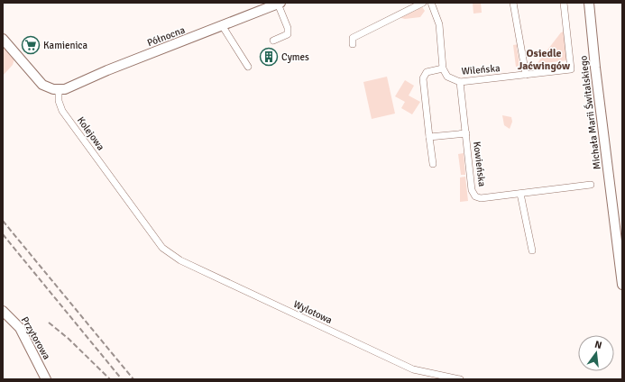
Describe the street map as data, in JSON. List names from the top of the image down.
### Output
{
  "streets": {
    "street": [
      "Północna",
      "Wileńska",
      "Michała Marii Świtalskiego",
      "Kolejowa",
      "Kowieńska",
      "Wylotowa",
      "Przytorowa"
    ]
  },
  "crossings": [
    ["Północna", "Kolejowa"],
    ["Wileńska", "Kowieńska"],
    ["Kolejowa", "Wylotowa"]
  ],
  "districts": ["Osiedle Jaćwingów"],
  "places": {
    "supermarket": ["Kamienica"],
    "building": ["Cymes"]
  },
  "north": "top"
}
